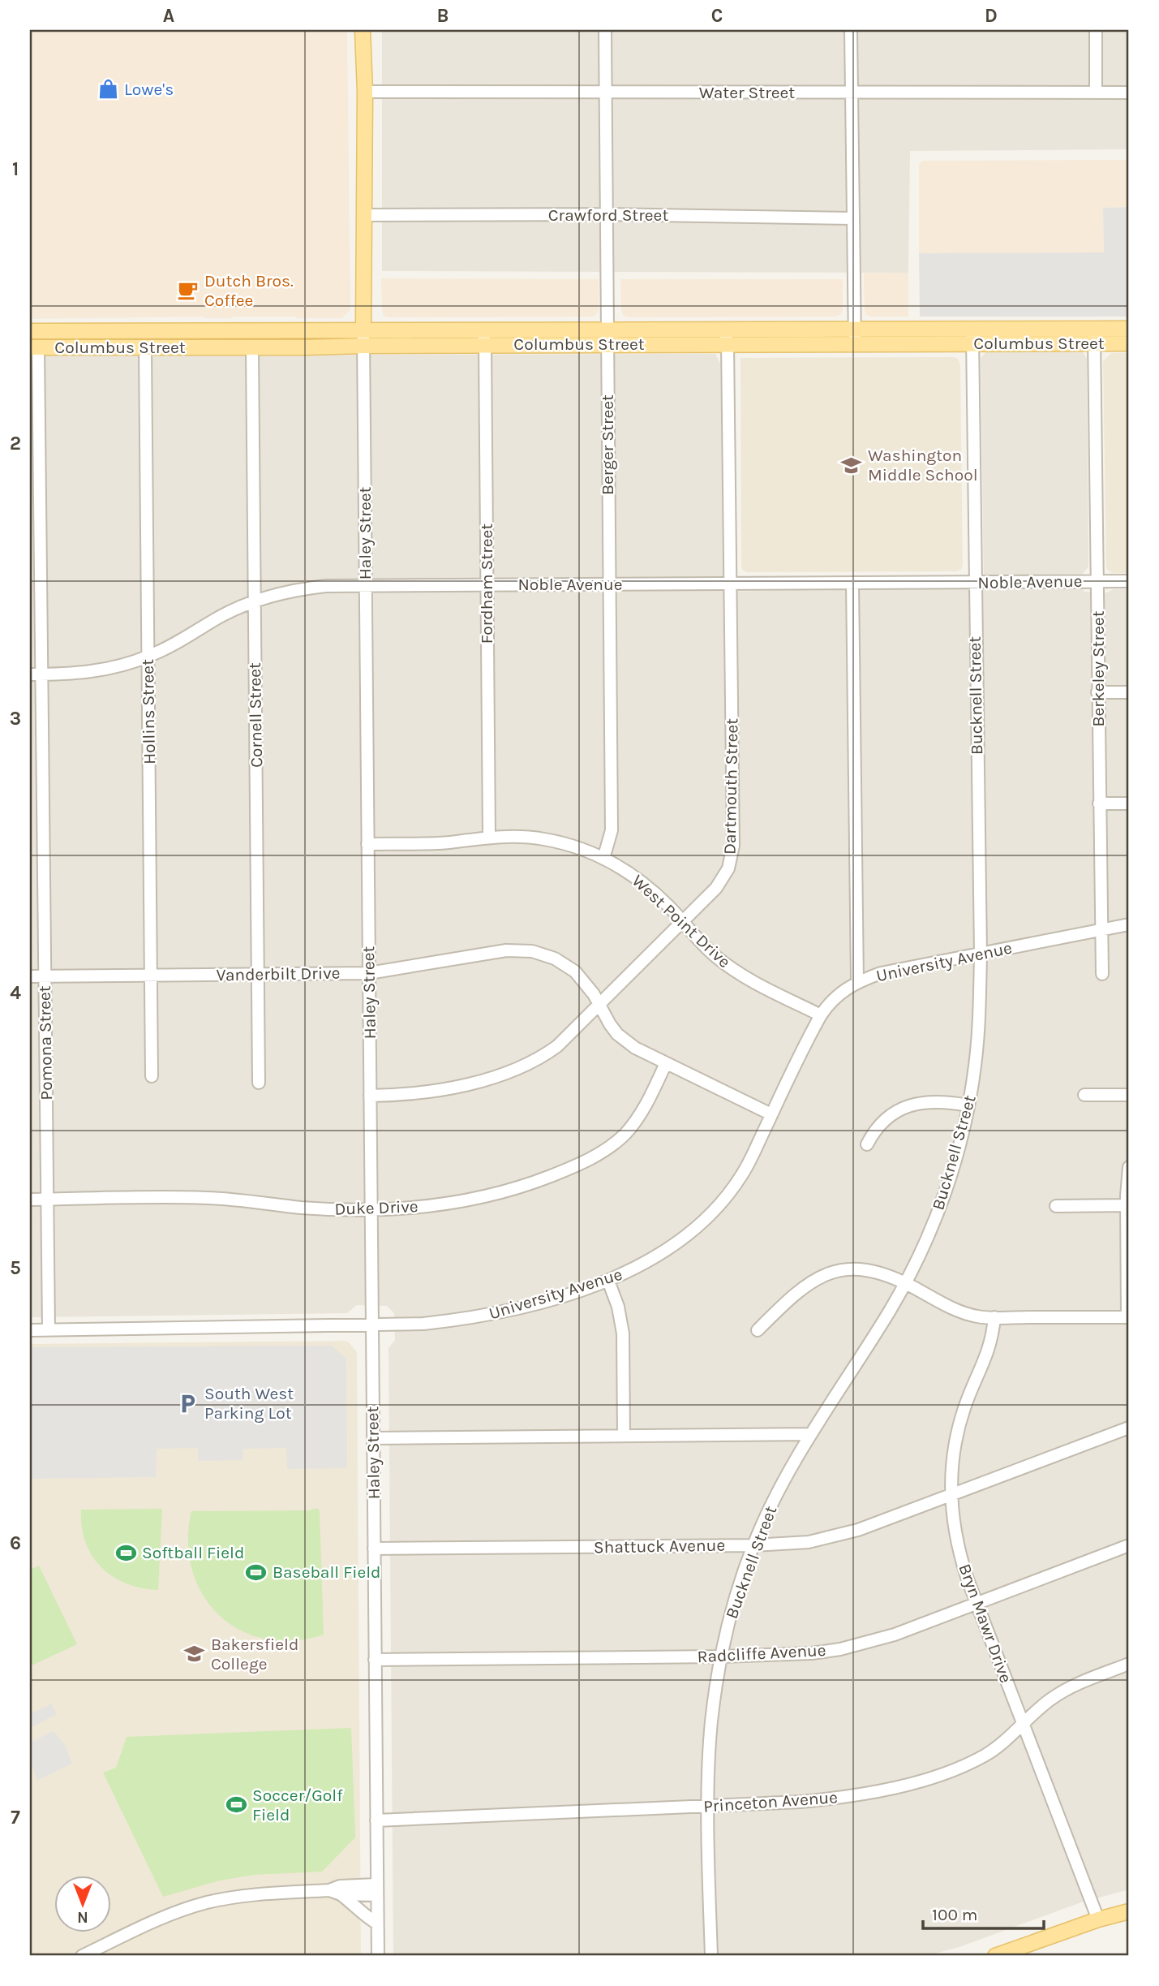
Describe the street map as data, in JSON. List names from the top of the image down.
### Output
{
  "streets": {
    "main road": ["Columbus Street", "Haley Street"],
    "street": [
      "Water Street",
      "Crawford Street",
      "Berger Street",
      "Noble Avenue",
      "Fordham Street",
      "Berkeley Street",
      "Bucknell Street",
      "Hollins Street",
      "Cornell Street",
      "Dartmouth Street",
      "West Point Drive",
      "University Avenue",
      "Vanderbilt Drive",
      "Pomona Street",
      "Duke Drive",
      "Shattuck Avenue",
      "Bryn Mawr Drive",
      "Radcliffe Avenue",
      "Princeton Avenue"
    ]
  },
  "crossings": [
    ["Water Street", "Berger Street"],
    ["Water Street", "Haley Street"],
    ["Crawford Street", "Berger Street"],
    ["Crawford Street", "Haley Street"],
    ["Columbus Street", "Berger Street"],
    ["Columbus Street", "Haley Street"],
    ["Columbus Street", "Fordham Street"],
    ["Columbus Street", "Berkeley Street"],
    ["Columbus Street", "Bucknell Street"],
    ["Columbus Street", "Hollins Street"],
    ["Columbus Street", "Cornell Street"],
    ["Columbus Street", "Dartmouth Street"],
    ["Columbus Street", "Pomona Street"],
    ["Berger Street", "Noble Avenue"],
    ["Berger Street", "West Point Drive"],
    ["Haley Street", "Noble Avenue"],
    ["Haley Street", "Dartmouth Street"],
    ["Haley Street", "West Point Drive"],
    ["Haley Street", "University Avenue"],
    ["Haley Street", "Vanderbilt Drive"],
    ["Haley Street", "Duke Drive"],
    ["Haley Street", "Shattuck Avenue"],
    ["Haley Street", "Radcliffe Avenue"],
    ["Haley Street", "Princeton Avenue"],
    ["Noble Avenue", "Fordham Street"],
    ["Noble Avenue", "Berkeley Street"],
    ["Noble Avenue", "Bucknell Street"],
    ["Noble Avenue", "Hollins Street"],
    ["Noble Avenue", "Cornell Street"],
    ["Noble Avenue", "Dartmouth Street"],
    ["Noble Avenue", "Pomona Street"],
    ["Fordham Street", "West Point Drive"],
    ["Berkeley Street", "University Avenue"],
    ["Bucknell Street", "University Avenue"],
    ["Bucknell Street", "Shattuck Avenue"],
    ["Bucknell Street", "Radcliffe Avenue"],
    ["Bucknell Street", "Princeton Avenue"],
    ["Hollins Street", "Vanderbilt Drive"],
    ["Cornell Street", "Vanderbilt Drive"],
    ["Dartmouth Street", "West Point Drive"],
    ["Dartmouth Street", "Vanderbilt Drive"],
    ["West Point Drive", "University Avenue"],
    ["University Avenue", "Vanderbilt Drive"],
    ["University Avenue", "Pomona Street"],
    ["Vanderbilt Drive", "Pomona Street"],
    ["Vanderbilt Drive", "Duke Drive"],
    ["Pomona Street", "Duke Drive"],
    ["Shattuck Avenue", "Bryn Mawr Drive"],
    ["Bryn Mawr Drive", "Radcliffe Avenue"],
    ["Bryn Mawr Drive", "Princeton Avenue"]
  ],
  "places": {
    "shop": ["Lowe's"],
    "cafe": ["Dutch Bros. Coffee"],
    "school or university": ["Washington Middle School", "Bakersfield College"],
    "parking": ["South West Parking Lot"],
    "sports": ["Softball Field", "Baseball Field", "Soccer/Golf Field"]
  },
  "scale_bar": "100 m",
  "north": "bottom",
  "grid": {
    "columns": [
      "A",
      "B",
      "C",
      "D"
    ],
    "rows": [
      "1",
      "2",
      "3",
      "4",
      "5",
      "6",
      "7"
    ]
  }
}
